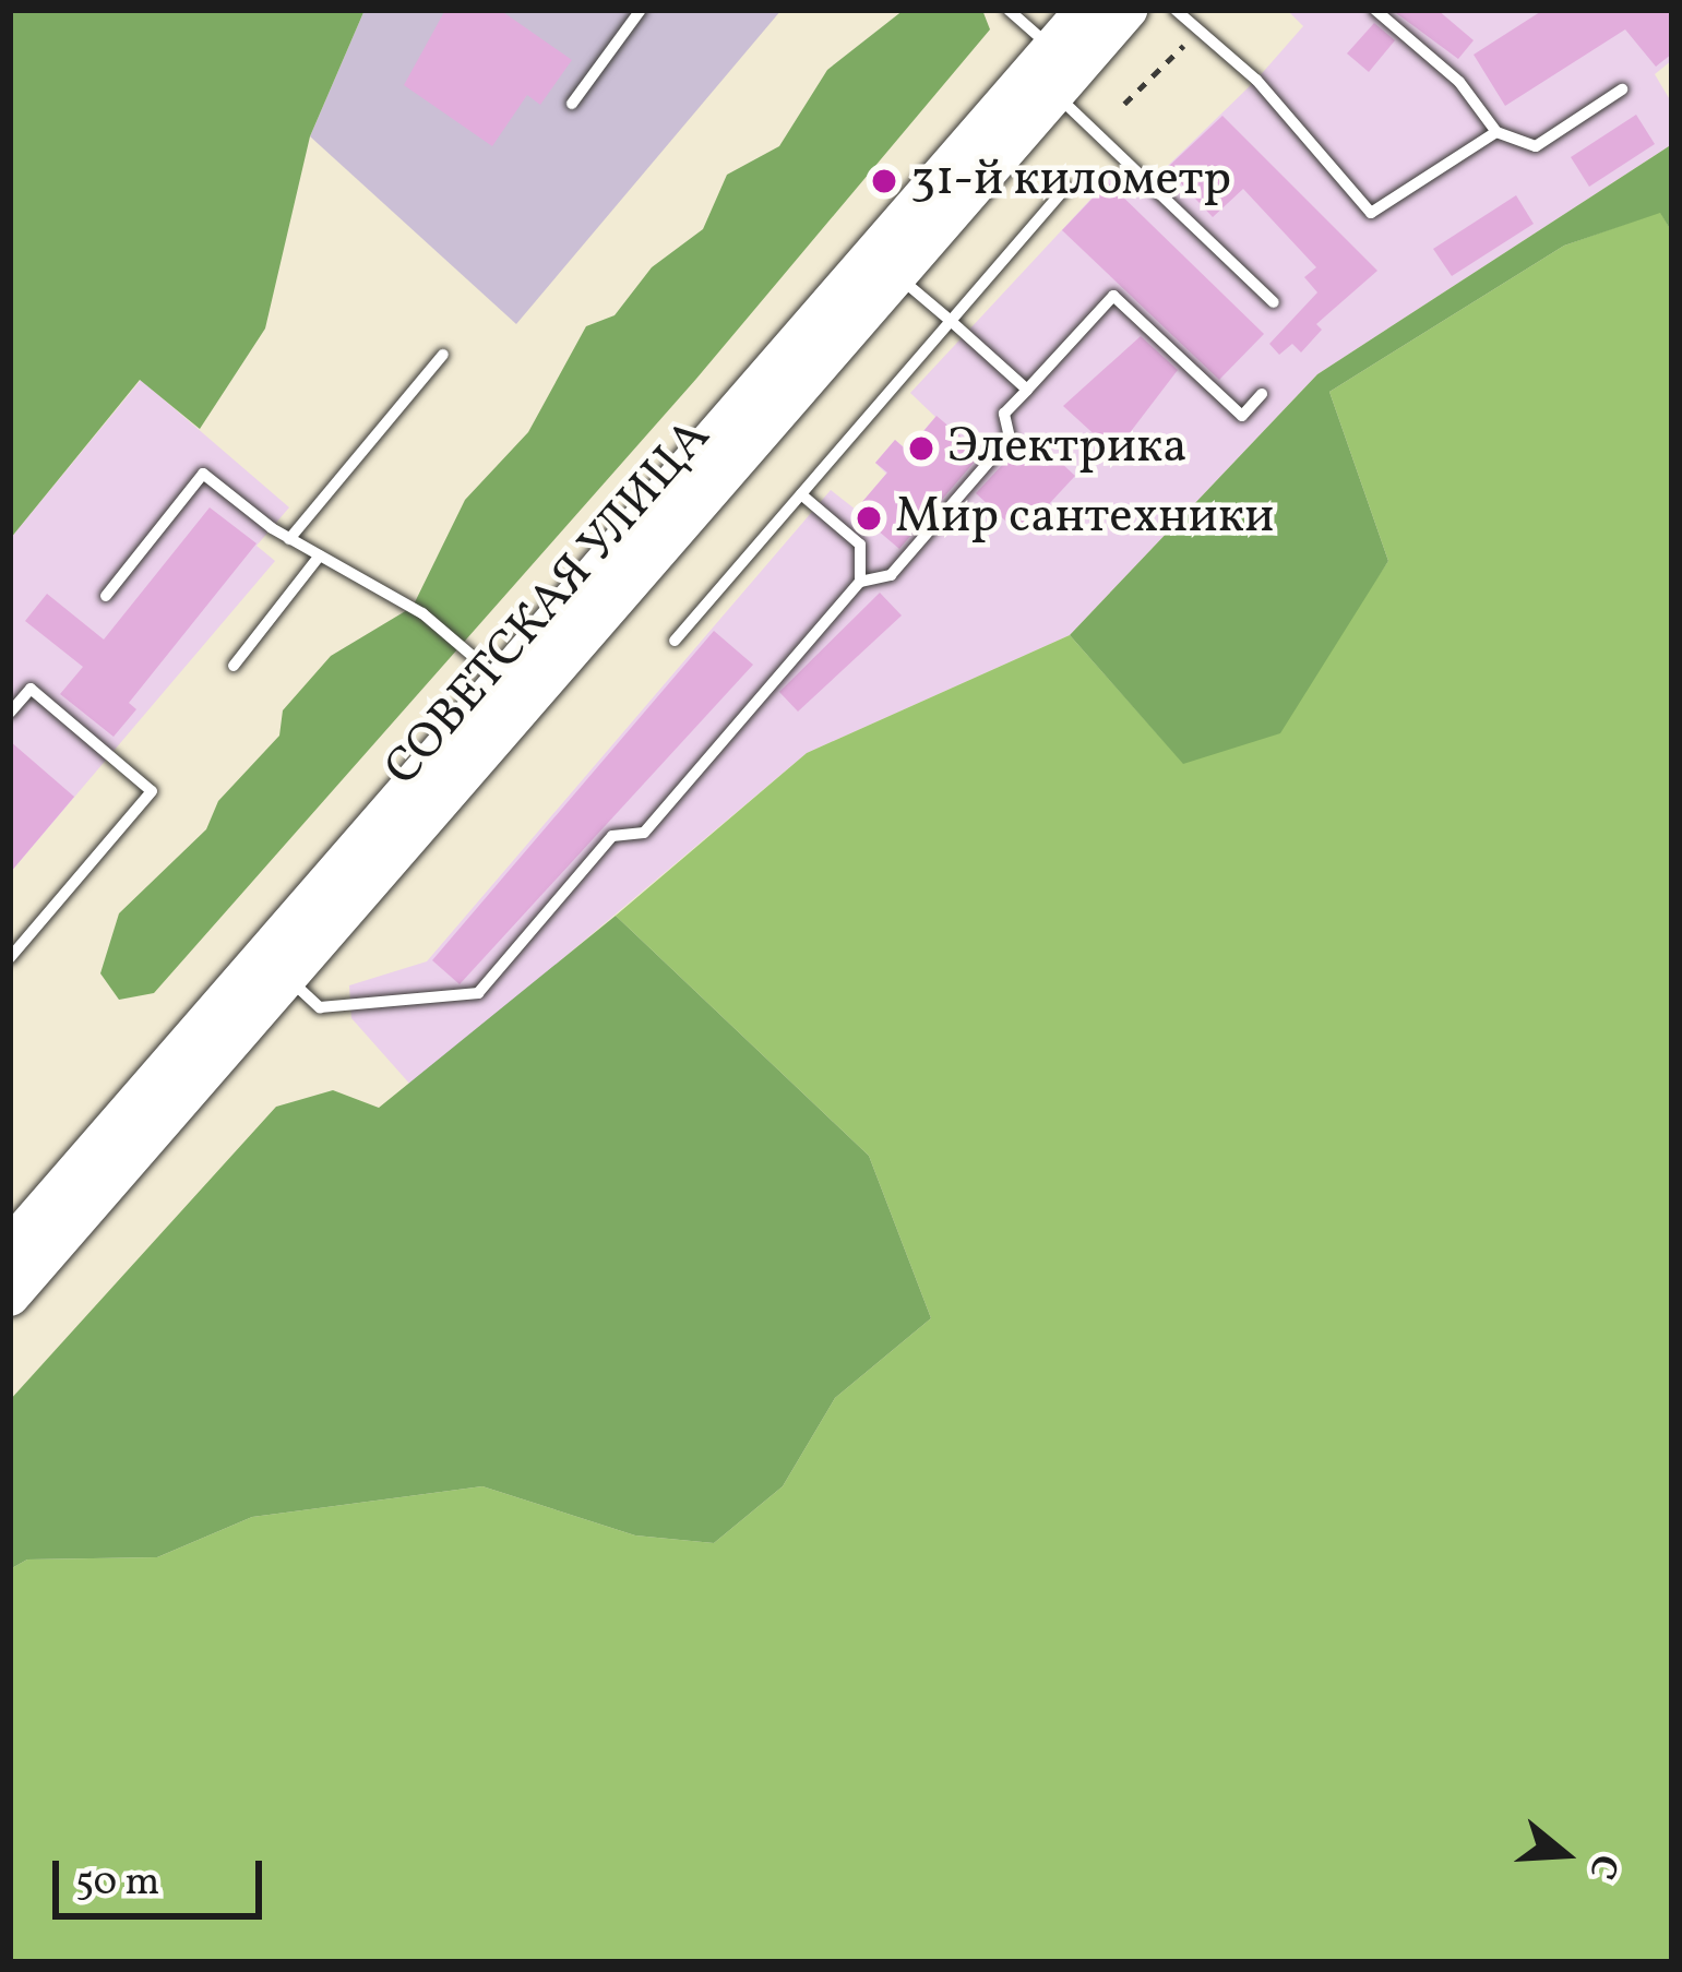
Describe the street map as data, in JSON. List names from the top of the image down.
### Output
{
  "streets": {
    "main road": ["СОВЕТСКАЯ УЛИЦА"]
  },
  "places": ["31-й километр", "Электрика", "Мир сантехники"],
  "scale_bar": "50 m",
  "north": "right"
}
